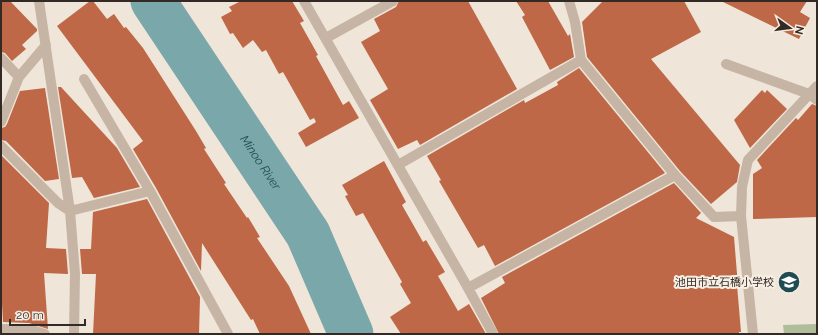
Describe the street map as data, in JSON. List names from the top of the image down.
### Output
{
  "water": ["Minoo River"],
  "places": {
    "school or university": ["池田市立石橋小学校"]
  },
  "scale_bar": "20 m",
  "north": "right"
}
